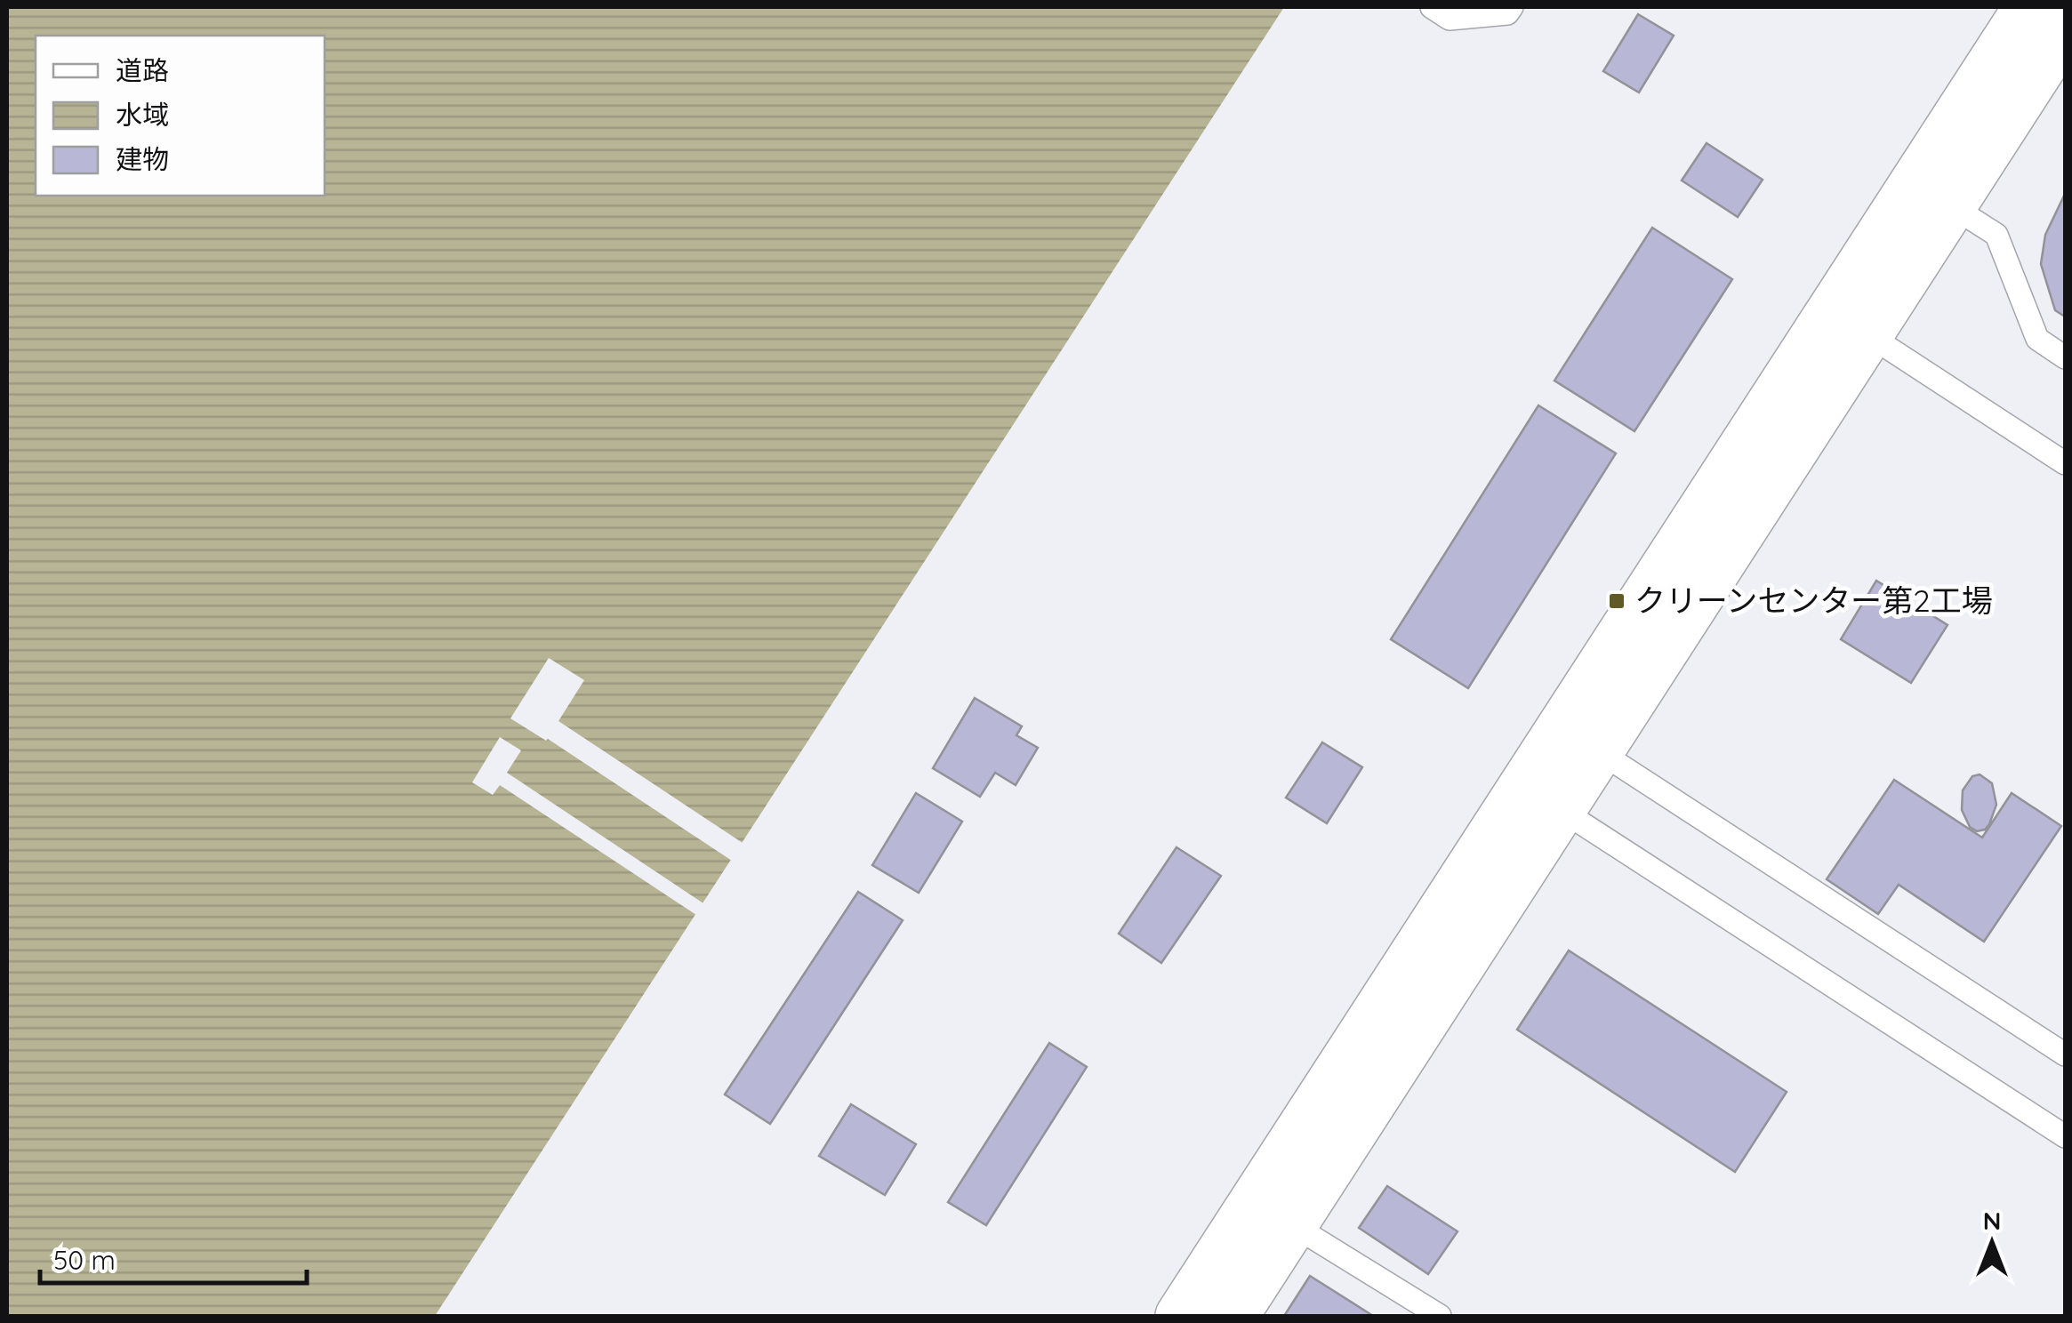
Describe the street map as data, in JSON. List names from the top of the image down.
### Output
{
  "places": {
    "transit": ["クリーンセンター第2工場"]
  },
  "legend": ["道路", "水域", "建物"],
  "scale_bar": "50 m",
  "north": "top"
}
